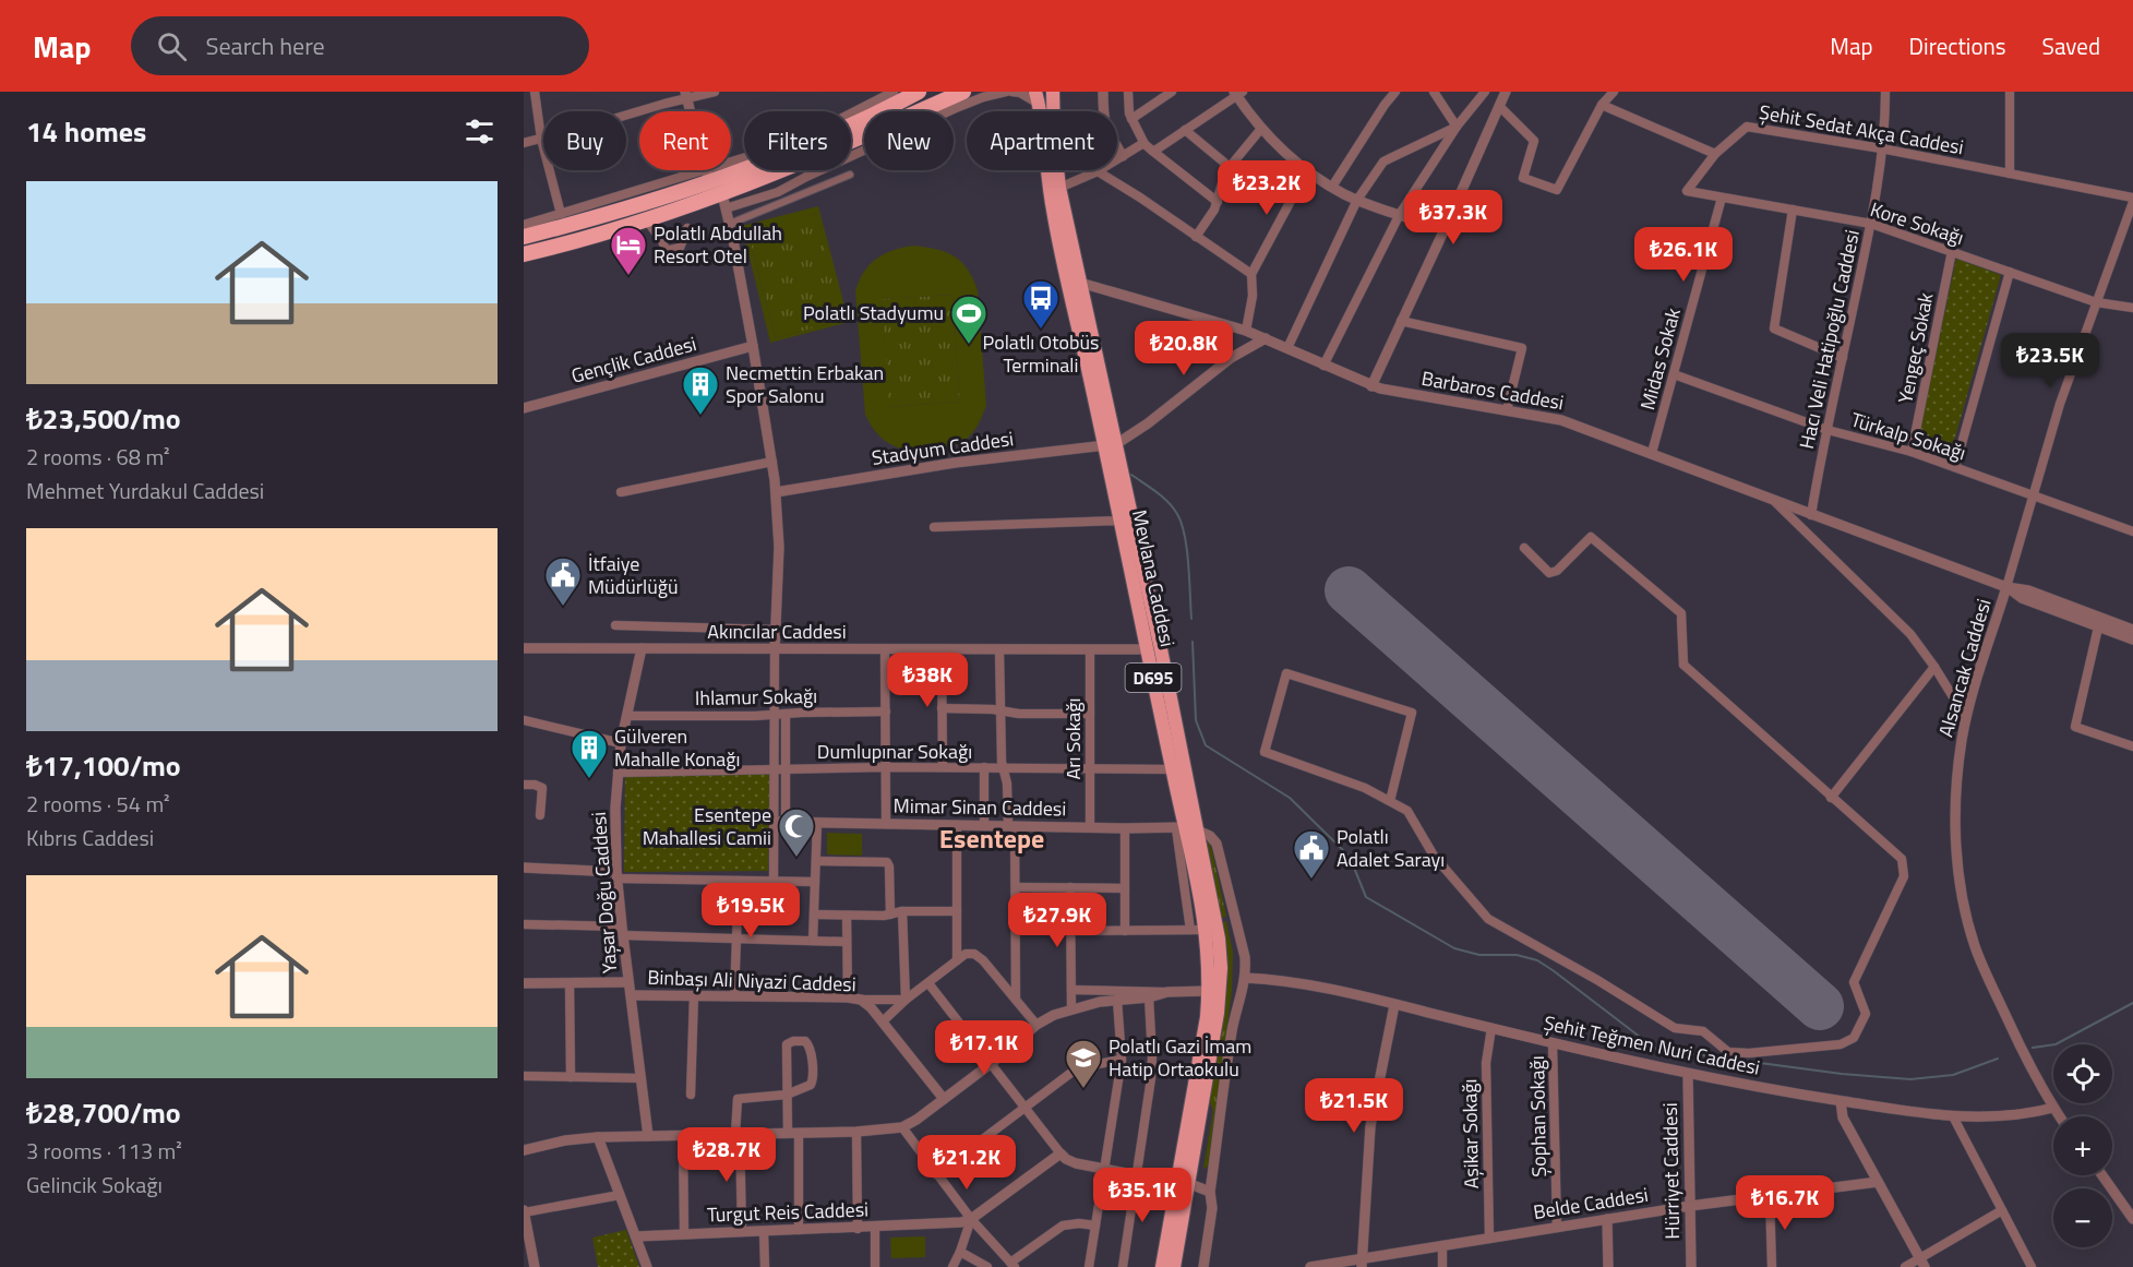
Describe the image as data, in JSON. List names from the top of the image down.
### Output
{
  "streets": {
    "main road": ["Mevlana Caddesi", "D695"],
    "street": [
      "Şehit Sedat Akça Caddesi",
      "Kore Sokağı",
      "Hacı Veli Hatipoğlu Caddesi",
      "Yengeç Sokak",
      "Midas Sokak",
      "Gençlik Caddesi",
      "Barbaros Caddesi",
      "Türkalp Sokağı",
      "Stadyum Caddesi",
      "Akıncılar Caddesi",
      "Alsancak Caddesi",
      "Ihlamur Sokağı",
      "Arı Sokağı",
      "Dumlupınar Sokağı",
      "Mimar Sinan Caddesi",
      "Yaşar Doğu Caddesi",
      "Binbaşı Ali Niyazi Caddesi",
      "Şehit Teğmen Nuri Caddesi",
      "Şophan Sokağı",
      "Aşikar Sokağı",
      "Hürriyet Caddesi",
      "Belde Caddesi",
      "Turgut Reis Caddesi"
    ]
  },
  "crossings": [
    ["Şehit Sedat Akça Caddesi", "Kore Sokağı"],
    ["Şehit Sedat Akça Caddesi", "Hacı Veli Hatipoğlu Caddesi"],
    ["Kore Sokağı", "Hacı Veli Hatipoğlu Caddesi"],
    ["Kore Sokağı", "Yengeç Sokak"],
    ["Kore Sokağı", "Midas Sokak"],
    ["Hacı Veli Hatipoğlu Caddesi", "Barbaros Caddesi"],
    ["Hacı Veli Hatipoğlu Caddesi", "Türkalp Sokağı"],
    ["Yengeç Sokak", "Türkalp Sokağı"],
    ["Midas Sokak", "Barbaros Caddesi"],
    ["Midas Sokak", "Türkalp Sokağı"],
    ["Barbaros Caddesi", "Mevlana Caddesi"],
    ["Barbaros Caddesi", "Alsancak Caddesi"],
    ["Stadyum Caddesi", "Mevlana Caddesi"],
    ["Mevlana Caddesi", "Akıncılar Caddesi"],
    ["Mevlana Caddesi", "Dumlupınar Sokağı"],
    ["Mevlana Caddesi", "Mimar Sinan Caddesi"],
    ["Akıncılar Caddesi", "Arı Sokağı"],
    ["Akıncılar Caddesi", "Yaşar Doğu Caddesi"],
    ["Alsancak Caddesi", "Şehit Teğmen Nuri Caddesi"],
    ["Ihlamur Sokağı", "Yaşar Doğu Caddesi"],
    ["Arı Sokağı", "Dumlupınar Sokağı"],
    ["Arı Sokağı", "Mimar Sinan Caddesi"],
    ["Dumlupınar Sokağı", "Yaşar Doğu Caddesi"],
    ["Yaşar Doğu Caddesi", "Binbaşı Ali Niyazi Caddesi"],
    ["Şehit Teğmen Nuri Caddesi", "Şophan Sokağı"],
    ["Şehit Teğmen Nuri Caddesi", "Aşikar Sokağı"],
    ["Şehit Teğmen Nuri Caddesi", "Hürriyet Caddesi"],
    ["Şophan Sokağı", "Belde Caddesi"],
    ["Aşikar Sokağı", "Belde Caddesi"],
    ["Hürriyet Caddesi", "Belde Caddesi"]
  ],
  "districts": ["Esentepe"],
  "places": {
    "hotel": ["Polatlı Abdullah Resort Otel"],
    "bus stop": ["Polatlı Otobüs Terminali"],
    "sports": ["Polatlı Stadyumu"],
    "building": ["Necmettin Erbakan Spor Salonu", "Gülveren Mahalle Konağı"],
    "public building": ["İtfaiye Müdürlüğü", "Polatlı Adalet Sarayı"],
    "mosque": ["Esentepe Mahallesi Camii"],
    "school or university": ["Polatlı Gazi İmam Hatip Ortaokulu"]
  },
  "page": {
    "header": "Map",
    "search": "Search here",
    "nav": ["Map", "Directions", "Saved"],
    "heading": "14 homes",
    "chip": [
      "Buy",
      "Rent",
      "Filters",
      "New",
      "Apartment"
    ],
    "price": [
      "₺23.2K",
      "₺37.3K",
      "₺26.1K",
      "₺20.8K",
      "₺23.5K",
      "₺38K",
      "₺19.5K",
      "₺27.9K",
      "₺17.1K",
      "₺21.5K",
      "₺28.7K",
      "₺21.2K",
      "₺35.1K",
      "₺16.7K"
    ],
    "list": [
      {
        "name": "₺23,500/mo",
        "note": "2 rooms · 68 m² · Mehmet Yurdakul Caddesi"
      },
      {
        "name": "₺17,100/mo",
        "note": "2 rooms · 54 m² · Kıbrıs Caddesi"
      },
      {
        "name": "₺28,700/mo",
        "note": "3 rooms · 113 m² · Gelincik Sokağı"
      }
    ],
    "map_buttons": ["+", "−"]
  }
}
